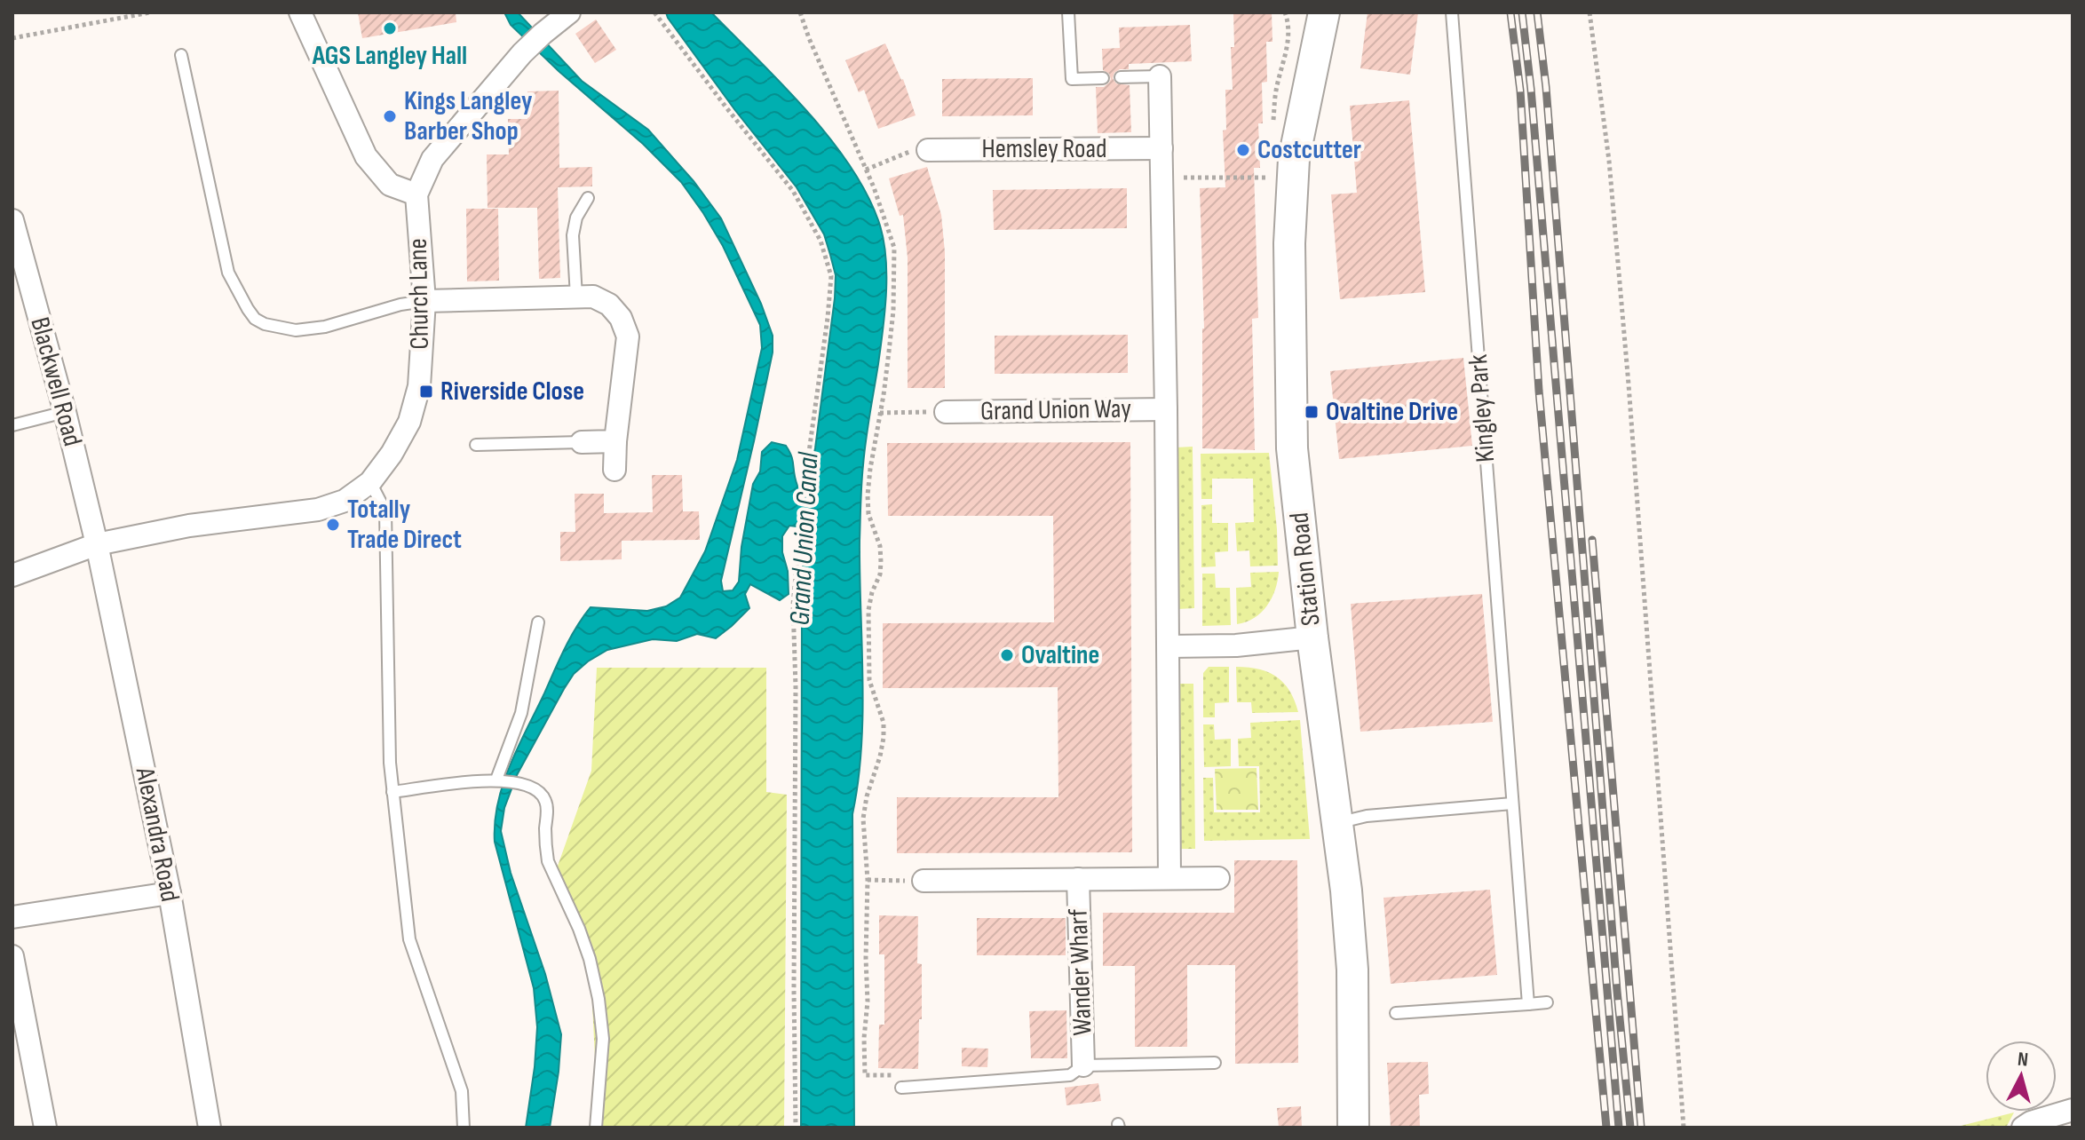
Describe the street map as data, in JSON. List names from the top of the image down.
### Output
{
  "streets": {
    "street": [
      "Hemsley Road",
      "Church Lane",
      "Blackwell Road",
      "Grand Union Way",
      "Station Road",
      "Alexandra Road",
      "Wander Wharf"
    ],
    "lane": ["Kingley Park"]
  },
  "crossings": [
    ["Church Lane", "Blackwell Road"],
    ["Church Lane", "Alexandra Road"],
    ["Blackwell Road", "Alexandra Road"]
  ],
  "water": ["Grand Union Canal"],
  "places": {
    "other": [
      "AGS Langley Hall",
      "Kings Langley Barber Shop",
      "Costcutter",
      "Totally Trade Direct",
      "Ovaltine"
    ],
    "transit": ["Riverside Close", "Ovaltine Drive"]
  },
  "north": "top"
}
